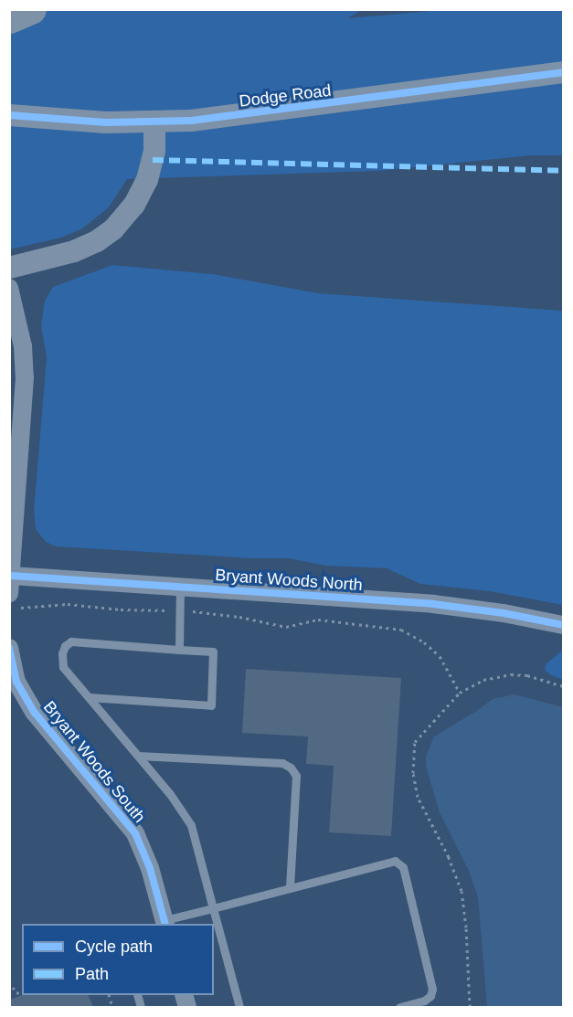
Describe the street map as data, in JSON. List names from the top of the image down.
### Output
{
  "streets": {
    "street": ["Dodge Road", "Bryant Woods North", "Bryant Woods South"]
  },
  "legend": ["Cycle path", "Path"]
}
